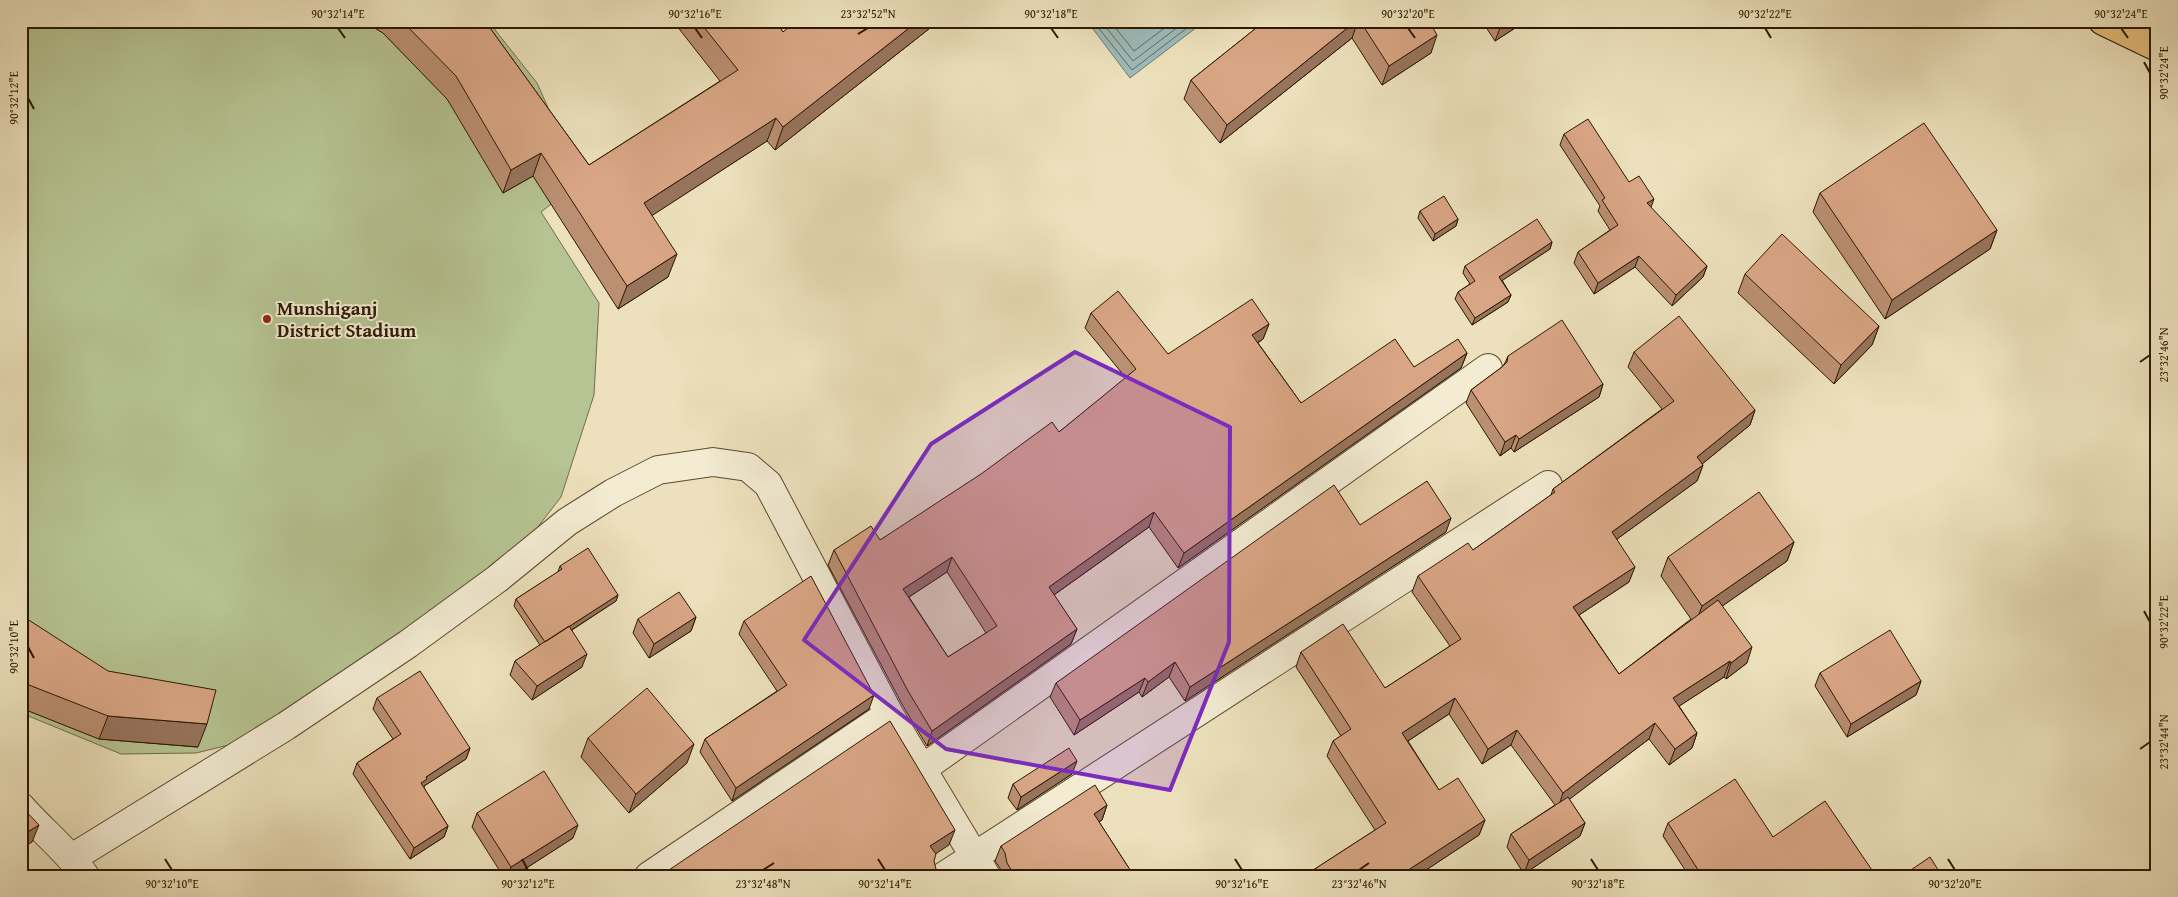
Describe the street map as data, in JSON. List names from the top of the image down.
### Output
{
  "places": ["Munshiganj District Stadium"],
  "coordinates": [
    "90°32'14\"E",
    "90°32'16\"E",
    "23°32'52\"N",
    "90°32'18\"E",
    "90°32'20\"E",
    "90°32'22\"E",
    "90°32'24\"E",
    "90°32'12\"E",
    "23°32'46\"N",
    "90°32'10\"E",
    "23°32'44\"N",
    "23°32'48\"N"
  ]
}
